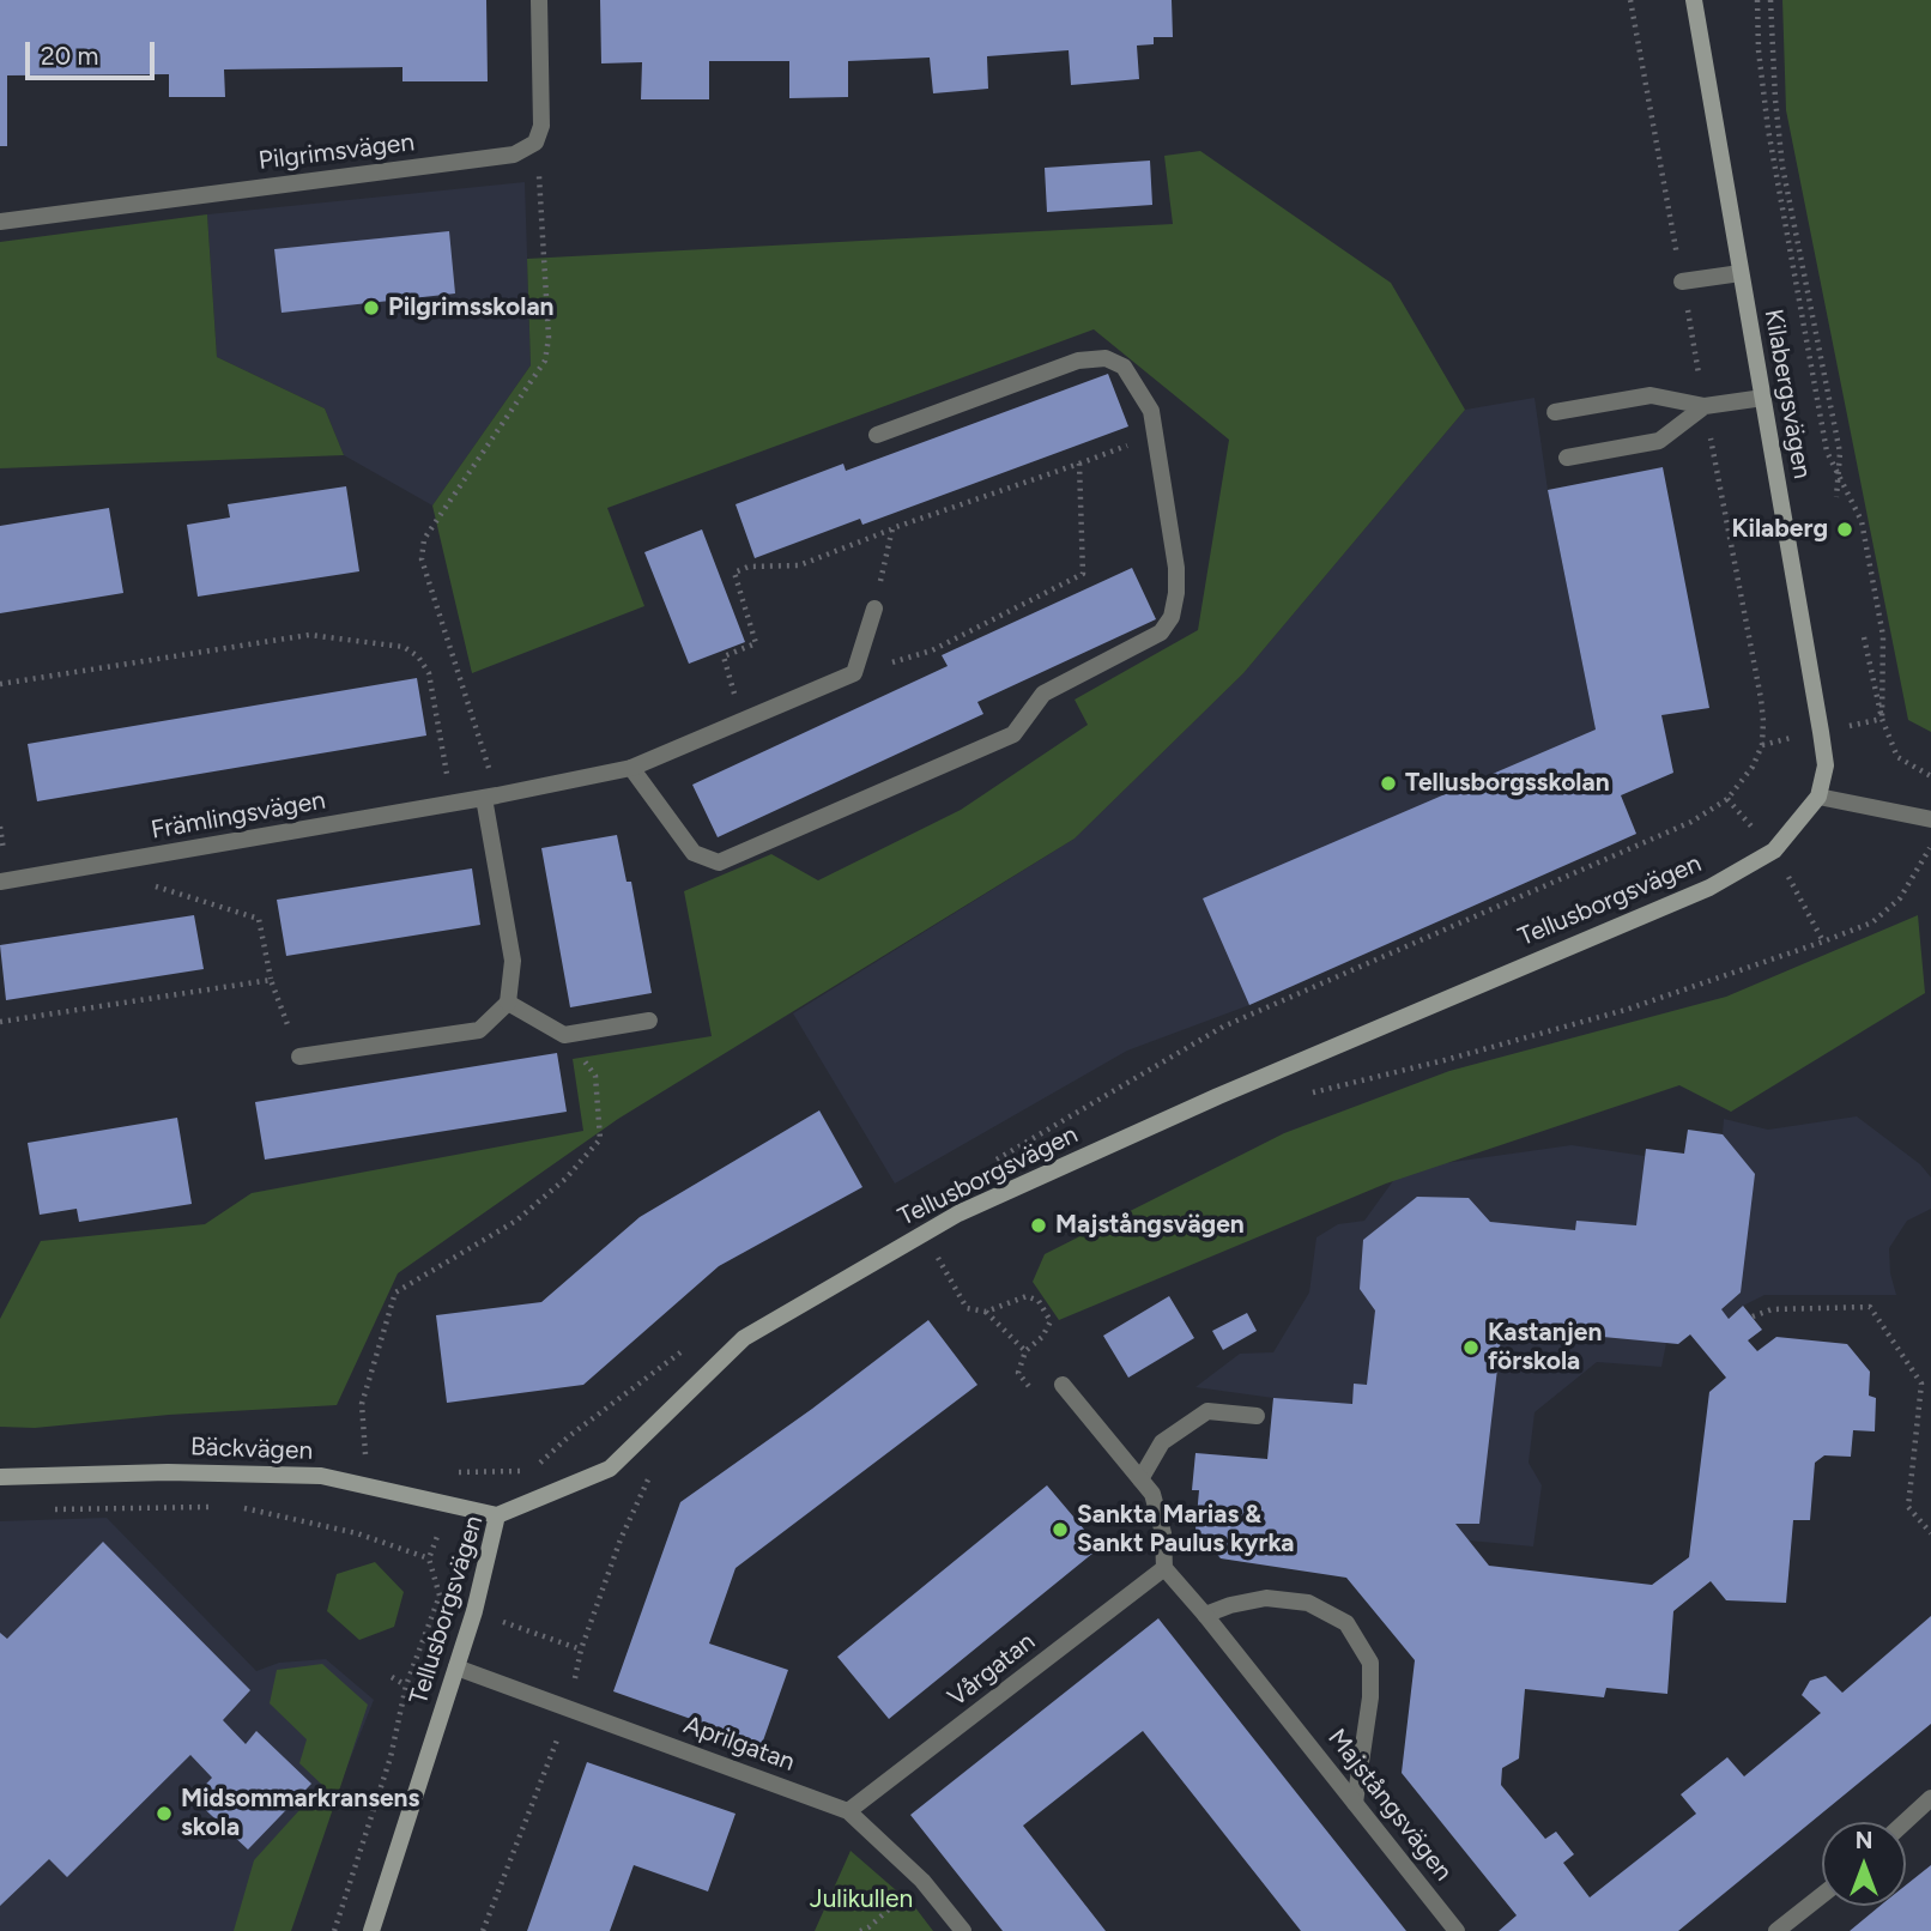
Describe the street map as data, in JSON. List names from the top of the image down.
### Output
{
  "streets": {
    "street": [
      "Pilgrimsvägen",
      "Kilabergsvägen",
      "Främlingsvägen",
      "Tellusborgsvägen",
      "Bäckvägen",
      "Vårgatan",
      "Aprilgatan",
      "Majstångsvägen"
    ]
  },
  "crossings": [
    ["Kilabergsvägen", "Tellusborgsvägen"],
    ["Tellusborgsvägen", "Bäckvägen"],
    ["Tellusborgsvägen", "Aprilgatan"],
    ["Vårgatan", "Aprilgatan"],
    ["Vårgatan", "Majstångsvägen"]
  ],
  "parks": ["Julikullen"],
  "places": [
    "Pilgrimsskolan",
    "Kilaberg",
    "Tellusborgsskolan",
    "Majstångsvägen",
    "Kastanjen förskola",
    "Sankta Marias & Sankt Paulus kyrka",
    "Midsommarkransens skola"
  ],
  "scale_bar": "20 m",
  "north": "top"
}
